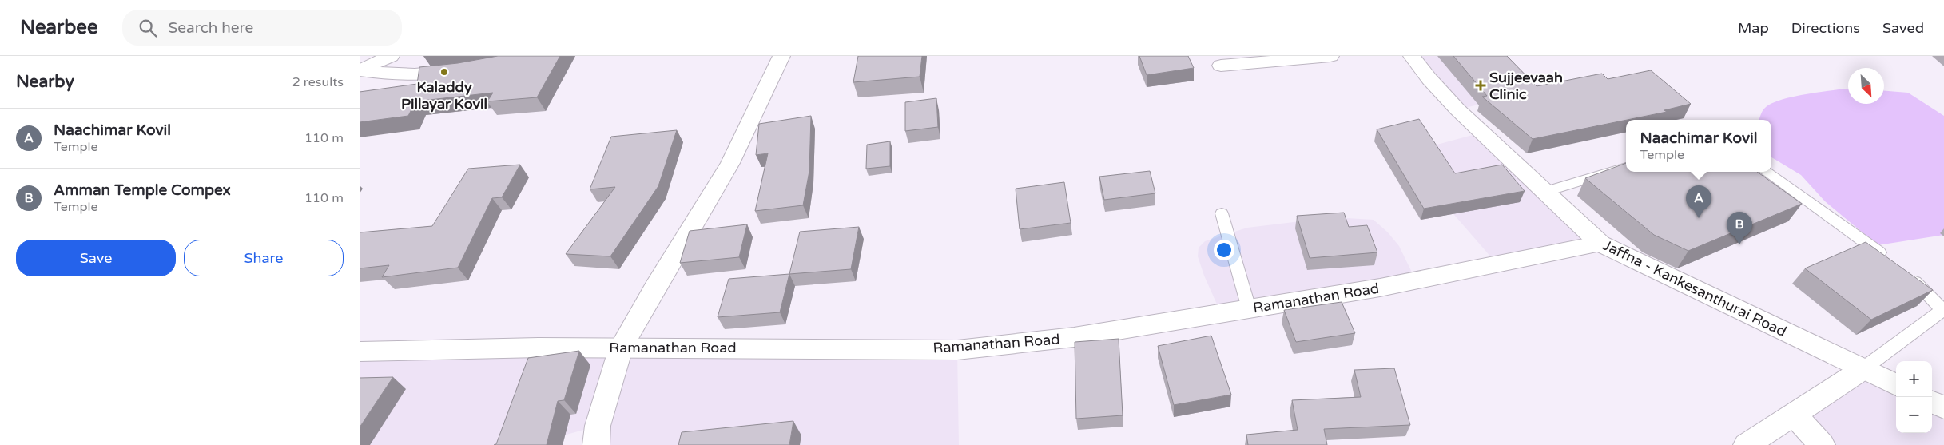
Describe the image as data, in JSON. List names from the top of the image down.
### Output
{
  "streets": {
    "main road": ["Jaffna - Kankesanthurai Road", "Ramanathan Road"]
  },
  "crossings": [
    ["Jaffna - Kankesanthurai Road", "Ramanathan Road"]
  ],
  "places": {
    "other": ["Kaladdy Pillayar Kovil"],
    "health": ["Sujjeevaah Clinic"]
  },
  "north": "bottom right",
  "page": {
    "header": "Nearbee",
    "search": "Search here",
    "nav": ["Map", "Directions", "Saved"],
    "heading": ["Nearby", "2 results"],
    "list": [
      {
        "mark": "A",
        "name": "Naachimar Kovil",
        "note": "Temple",
        "value": "110 m"
      },
      {
        "mark": "B",
        "name": "Amman Temple Compex",
        "note": "Temple",
        "value": "110 m"
      }
    ],
    "popup": ["Naachimar Kovil", "Temple"],
    "pins": ["A", "B"],
    "buttons": ["Save", "Share"],
    "map_buttons": ["+", "−"]
  }
}
